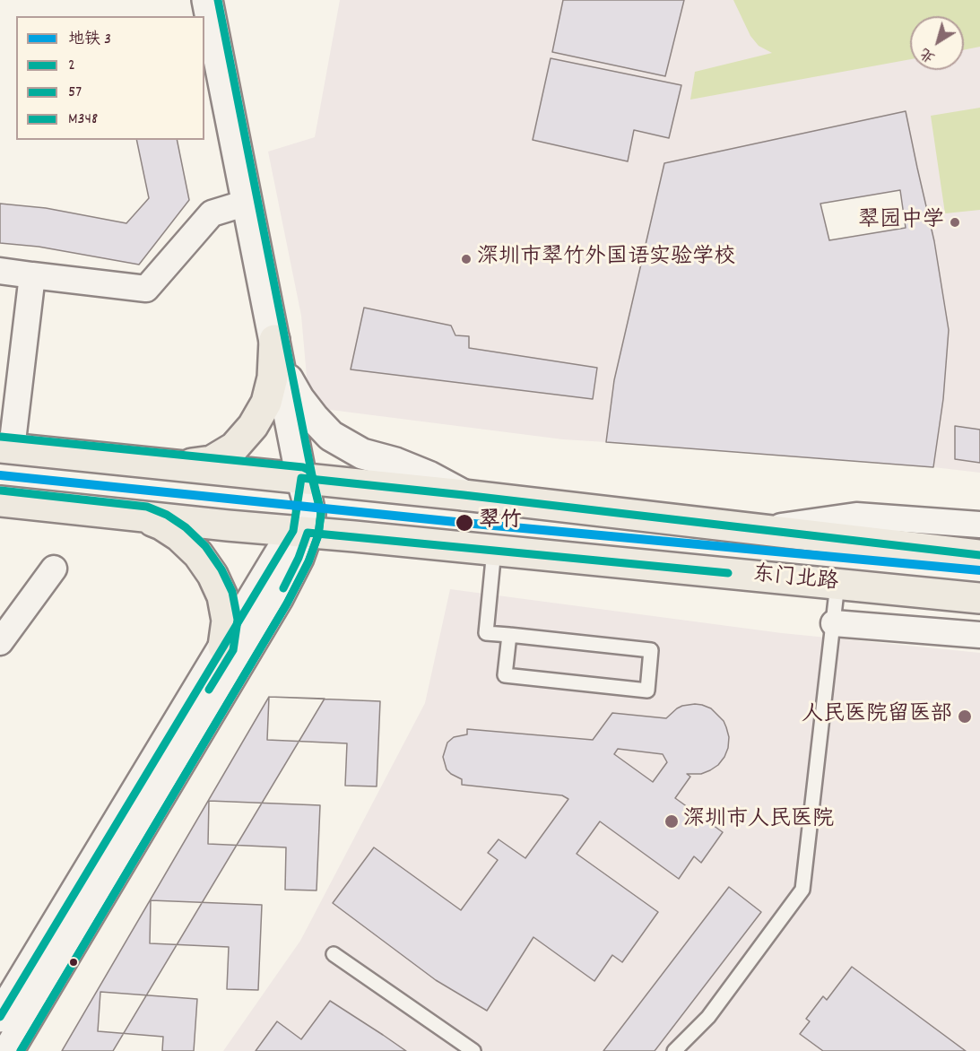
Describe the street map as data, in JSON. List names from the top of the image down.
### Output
{
  "streets": {
    "main road": ["东门北路"]
  },
  "places": [
    "翠园中学",
    "深圳市翠竹外国语实验学校",
    "翠竹",
    "人民医院留医部",
    "深圳市人民医院"
  ],
  "lines": [
    "transit line 57",
    "transit line M348",
    "metro line 3",
    "transit line 2"
  ],
  "legend": [
    "地铁 3",
    "2",
    "57",
    "M348"
  ],
  "north": "bottom left"
}
